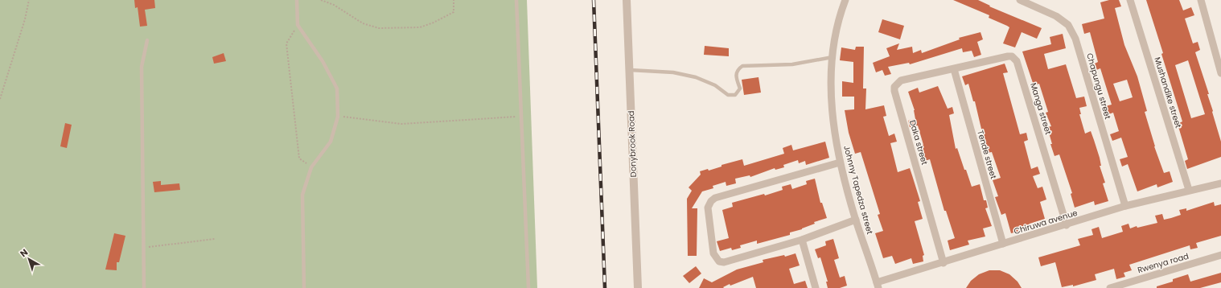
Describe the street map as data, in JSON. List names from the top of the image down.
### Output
{
  "streets": {
    "street": [
      "Chapungu street",
      "Mushandike street",
      "Manga street",
      "Daka street",
      "Donybrook Road",
      "Tende street",
      "Johnny Tapedza street",
      "Chiruwa avenue",
      "Rwenya road"
    ]
  },
  "crossings": [
    ["Chapungu street", "Chiruwa avenue"],
    ["Mushandike street", "Chiruwa avenue"],
    ["Manga street", "Daka street"],
    ["Manga street", "Tende street"],
    ["Manga street", "Chiruwa avenue"],
    ["Daka street", "Tende street"],
    ["Daka street", "Chiruwa avenue"],
    ["Tende street", "Chiruwa avenue"],
    ["Johnny Tapedza street", "Chiruwa avenue"]
  ],
  "north": "top left"
}
